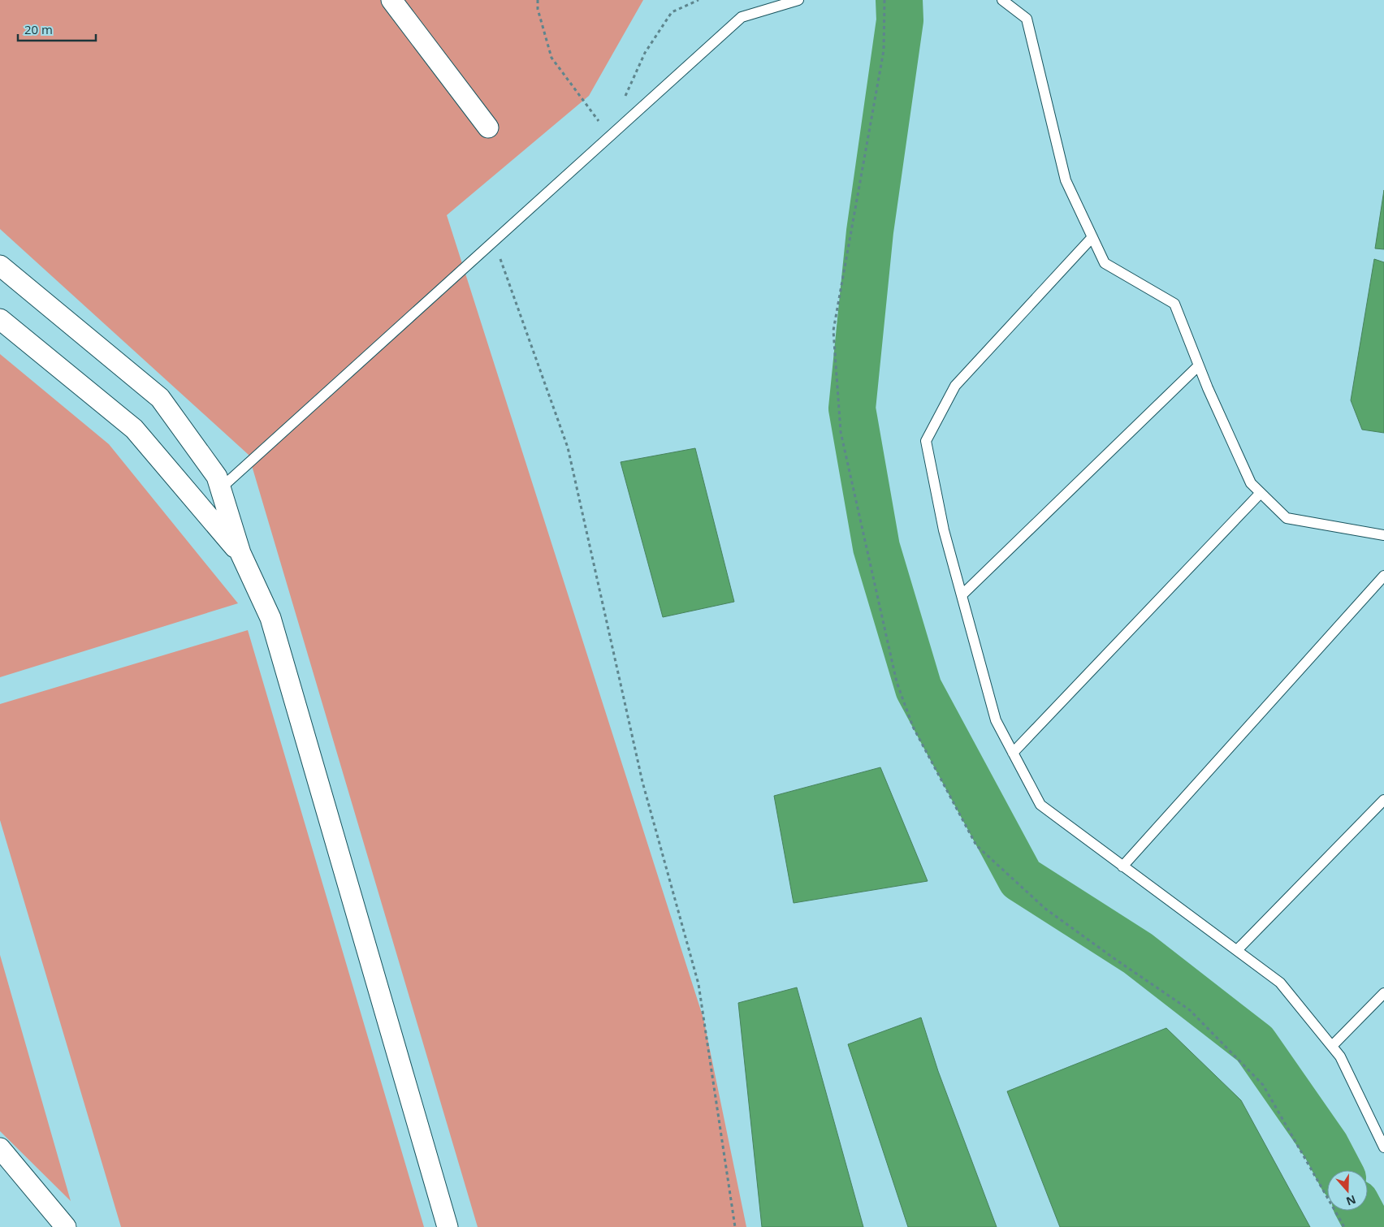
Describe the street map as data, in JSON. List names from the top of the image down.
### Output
{
  "scale_bar": "20 m",
  "north": "bottom"
}
